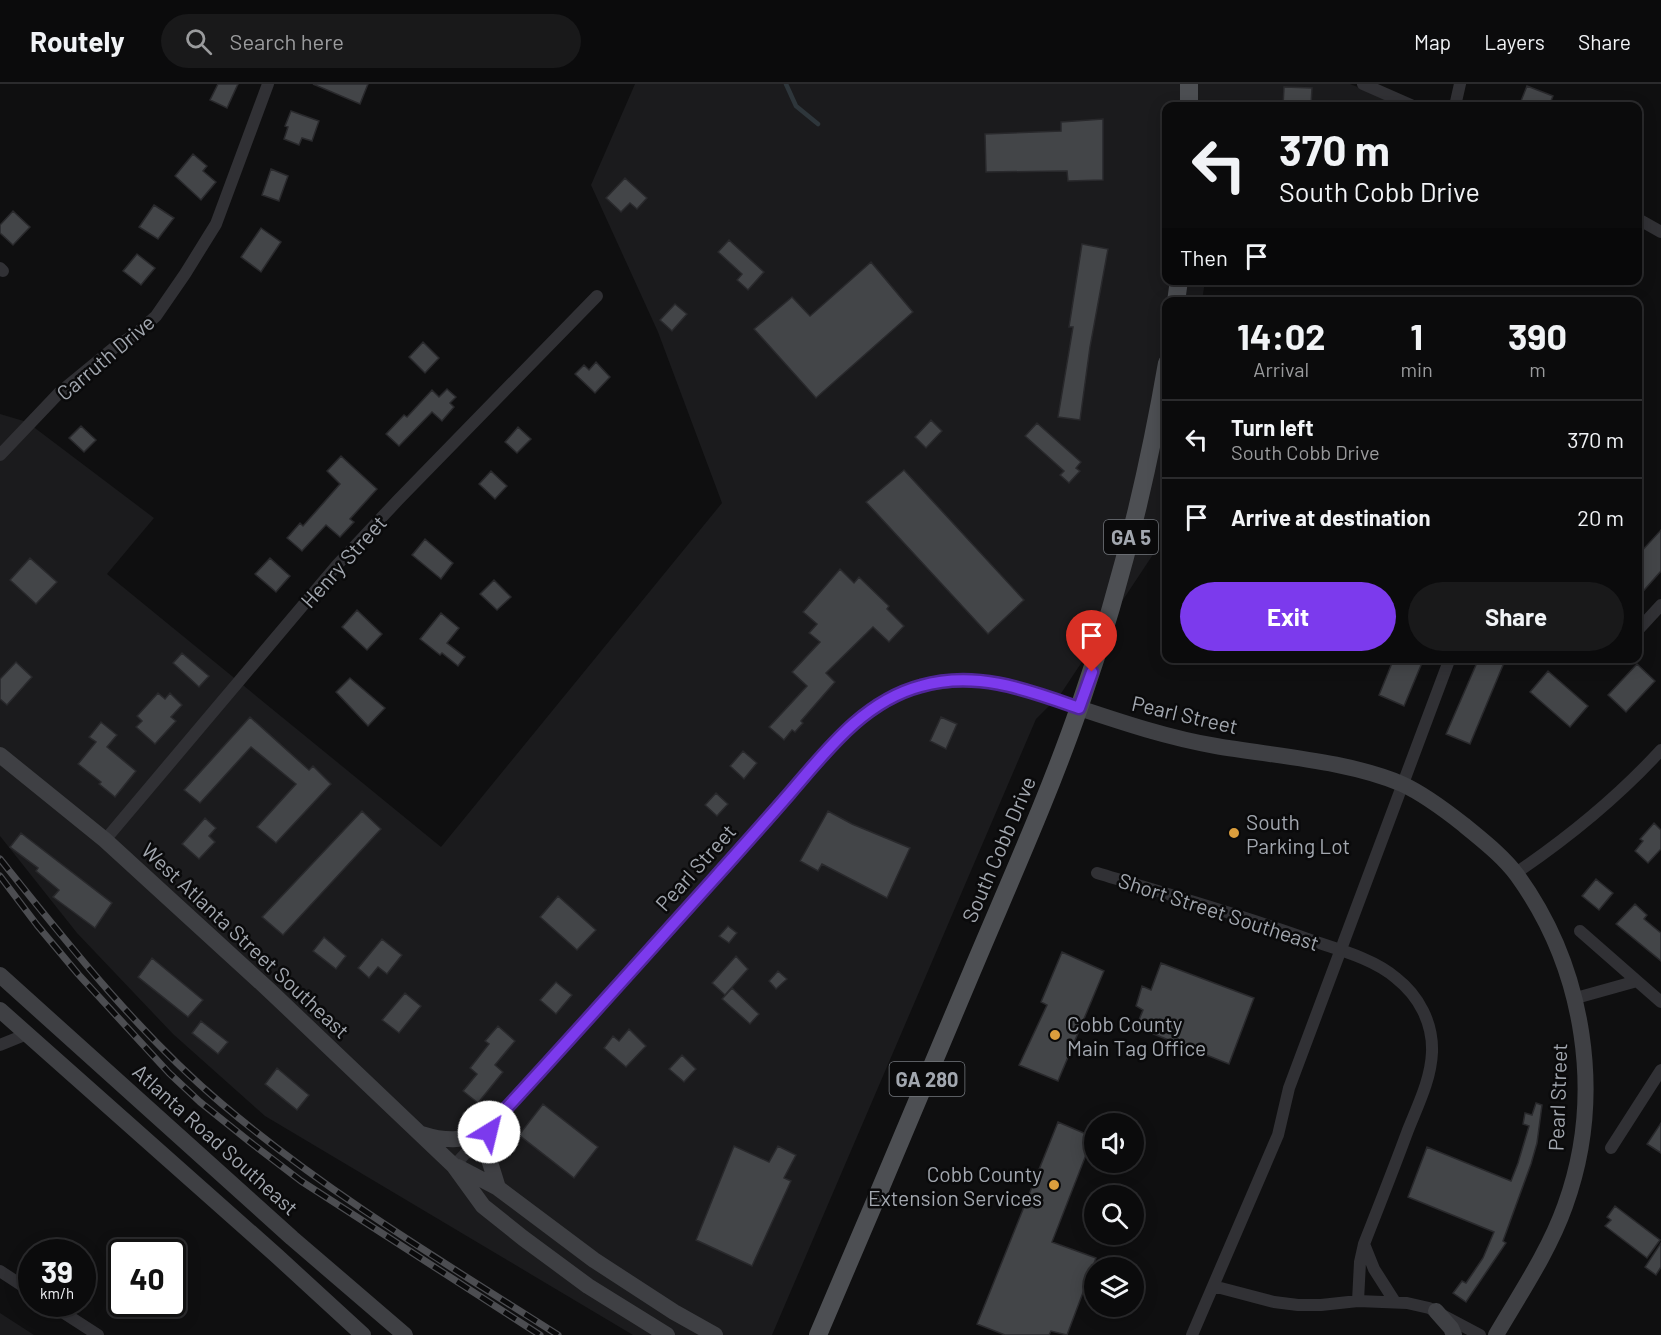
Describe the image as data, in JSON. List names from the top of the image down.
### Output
{
  "streets": {
    "main road": ["GA 5", "South Cobb Drive", "GA 280"],
    "street": [
      "Carruth Drive",
      "Henry Street",
      "Pearl Street",
      "Short Street Southeast",
      "West Atlanta Street Southeast",
      "Atlanta Road Southeast"
    ]
  },
  "crossings": [
    ["Henry Street", "West Atlanta Street Southeast"],
    ["Pearl Street", "South Cobb Drive"],
    ["Pearl Street", "West Atlanta Street Southeast"]
  ],
  "places": ["South Parking Lot", "Cobb County Main Tag Office", "Cobb County Extension Services"],
  "page": {
    "header": "Routely",
    "search": "Search here",
    "nav": ["Map", "Layers", "Share"],
    "turn": ["370 m", "South Cobb Drive"],
    "then": "Then",
    "eta": [
      "14:02",
      "Arrival",
      "1",
      "min",
      "390",
      "m"
    ],
    "list": [
      {
        "name": "Turn left",
        "note": "South Cobb Drive",
        "value": "370 m"
      },
      {
        "name": "Arrive at destination",
        "value": "20 m"
      }
    ],
    "buttons": ["Exit", "Share"],
    "speed": "39 km/h",
    "limit": "40"
  }
}
